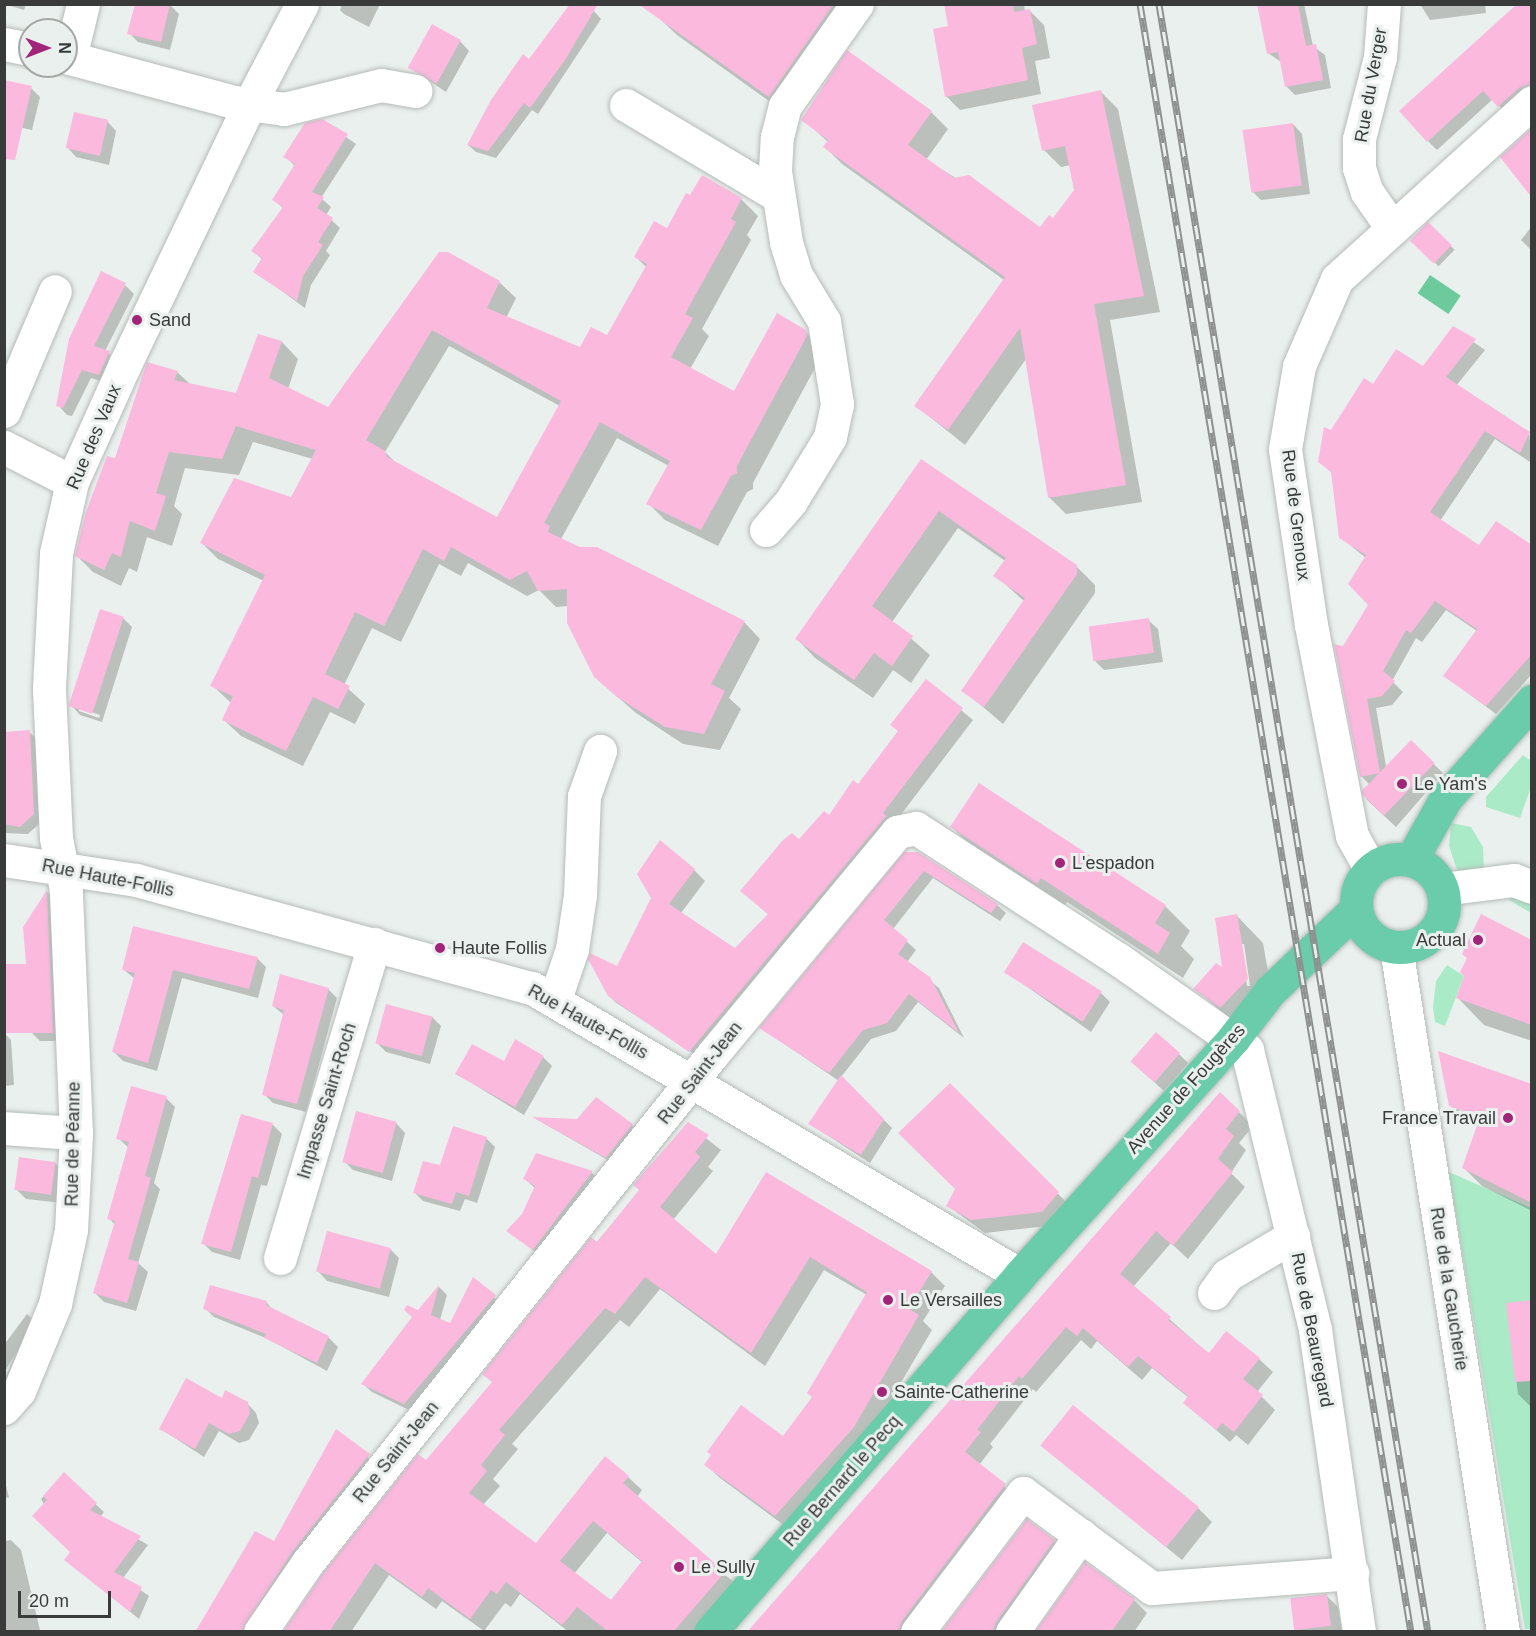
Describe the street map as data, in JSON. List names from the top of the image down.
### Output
{
  "streets": {
    "main road": ["Avenue de Fougères", "Rue Bernard le Pecq"],
    "street": [
      "Rue du Verger",
      "Rue des Vaux",
      "Rue de Grenoux",
      "Rue Haute-Follis",
      "Rue Saint-Jean",
      "Impasse Saint-Roch",
      "Rue de Péanne",
      "Rue de la Gaucherie",
      "Rue de Beauregard"
    ]
  },
  "crossings": [
    ["Rue du Verger", "Rue de Grenoux"],
    ["Rue des Vaux", "Rue Haute-Follis"],
    ["Rue des Vaux", "Rue de Péanne"],
    ["Rue de Grenoux", "Avenue de Fougères"],
    ["Rue de Grenoux", "Rue de la Gaucherie"],
    ["Rue Haute-Follis", "Rue Saint-Jean"],
    ["Rue Haute-Follis", "Avenue de Fougères"],
    ["Rue Haute-Follis", "Impasse Saint-Roch"],
    ["Rue Haute-Follis", "Rue de Péanne"],
    ["Rue Haute-Follis", "Rue Bernard le Pecq"],
    ["Rue Saint-Jean", "Avenue de Fougères"],
    ["Rue Saint-Jean", "Rue de Beauregard"],
    ["Avenue de Fougères", "Rue de la Gaucherie"],
    ["Avenue de Fougères", "Rue de Beauregard"],
    ["Avenue de Fougères", "Rue Bernard le Pecq"]
  ],
  "places": [
    "Sand",
    "Le Yam's",
    "L'espadon",
    "Actual",
    "Haute Follis",
    "France Travail",
    "Le Versailles",
    "Sainte-Catherine",
    "Le Sully"
  ],
  "scale_bar": "20 m",
  "north": "right"
}
